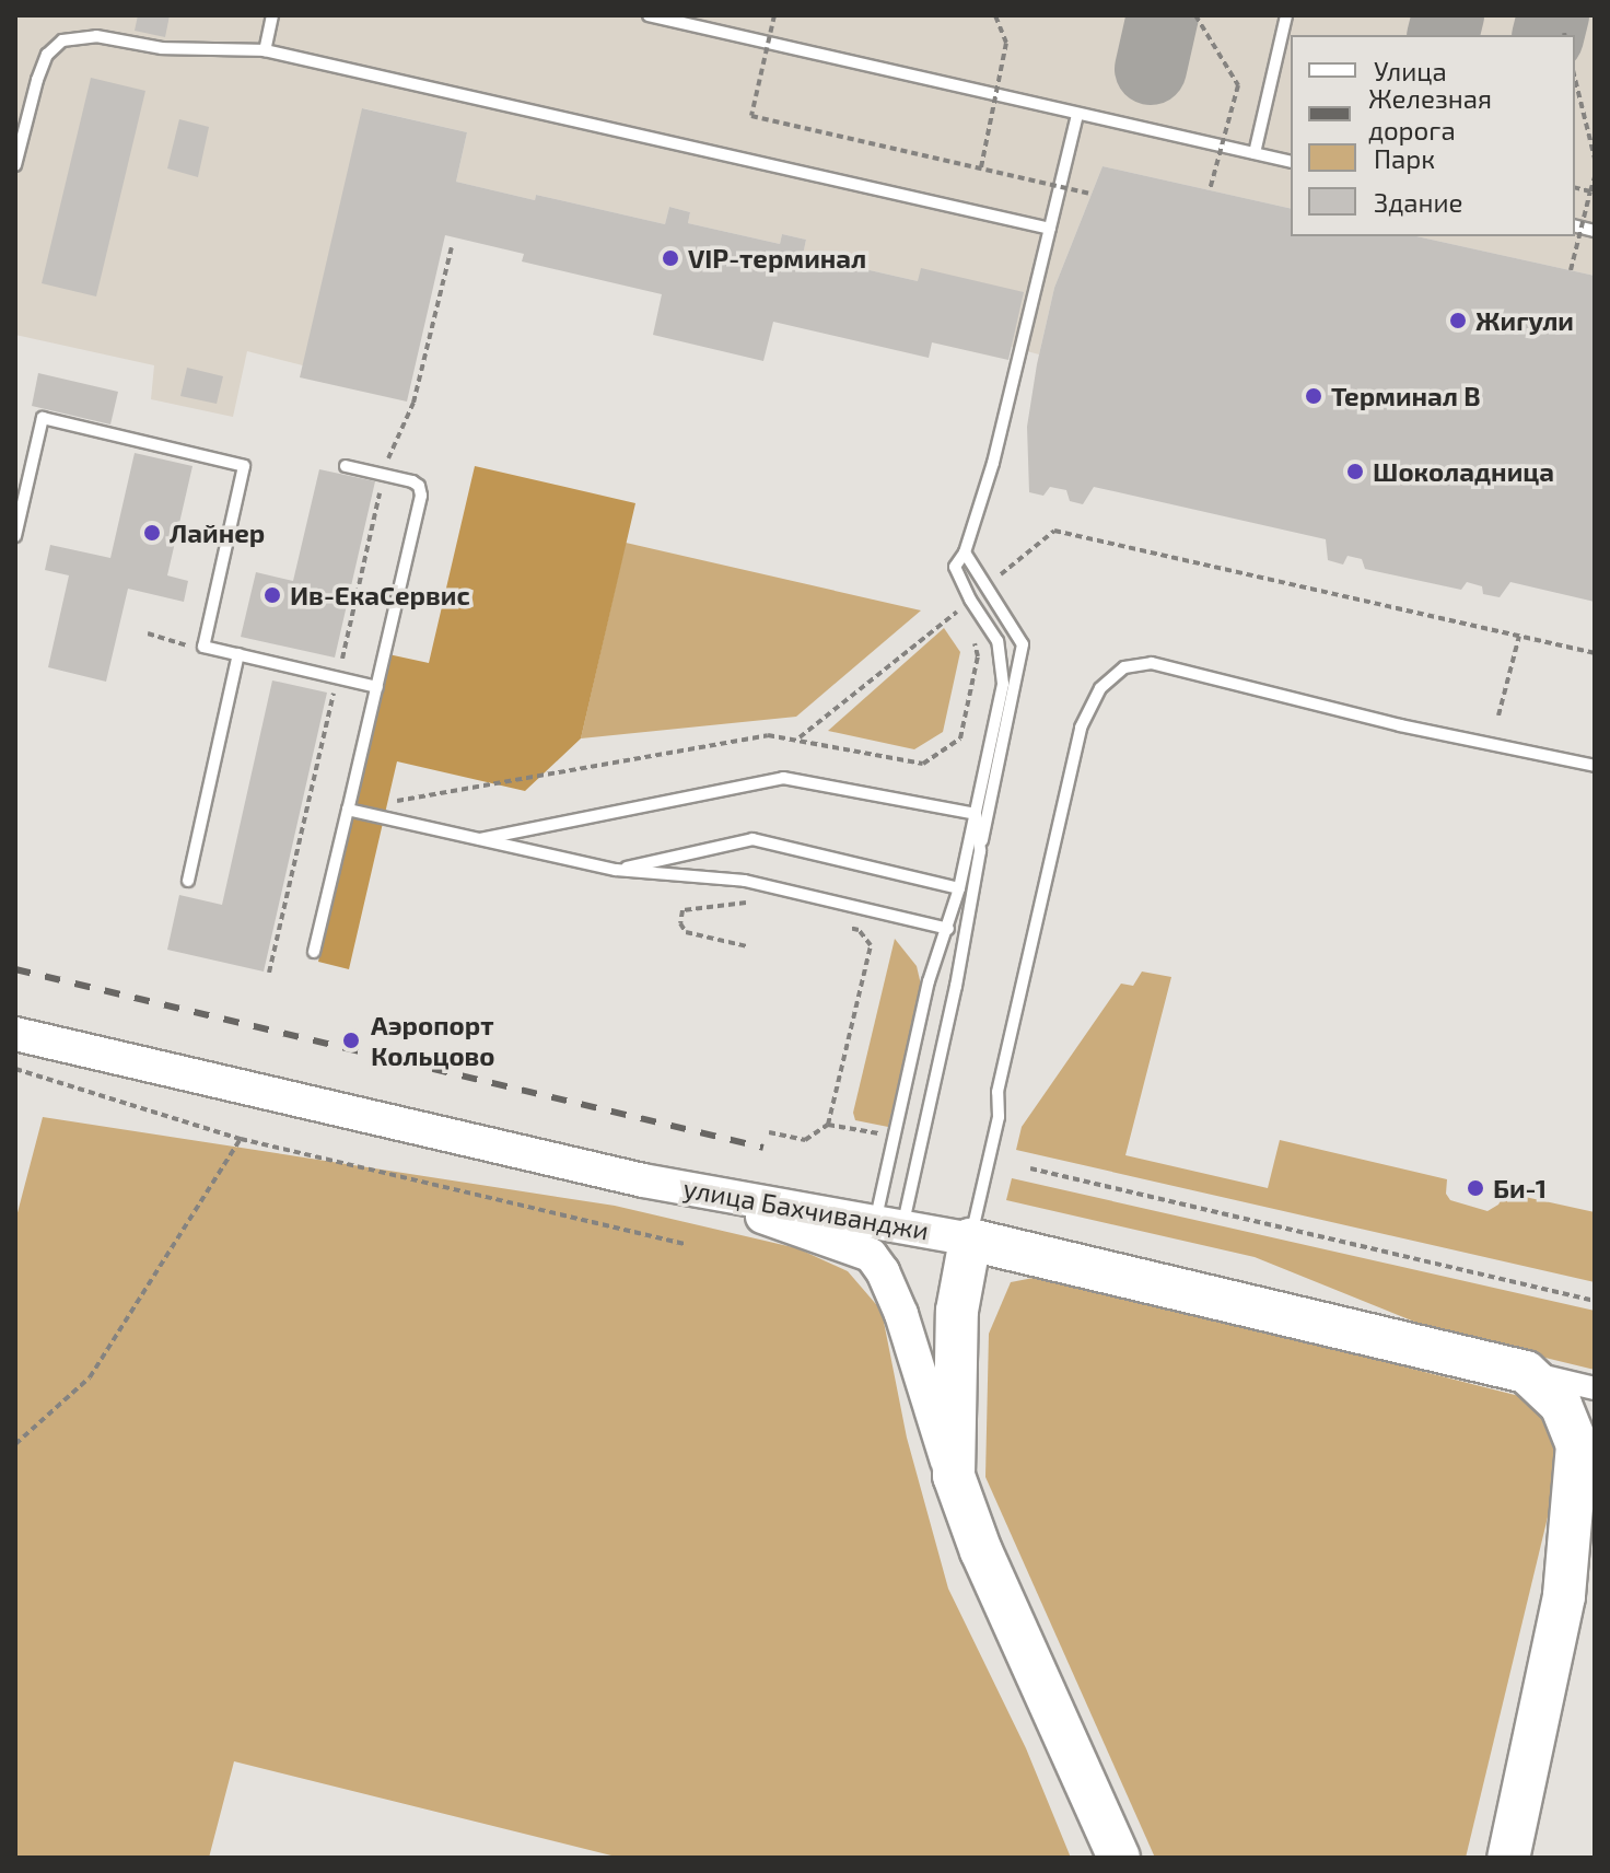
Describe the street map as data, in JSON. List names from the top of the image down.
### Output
{
  "streets": {
    "highway": ["улица Бахчиванджи"]
  },
  "places": [
    "VIP-терминал",
    "Жигули",
    "Терминал B",
    "Шоколадница",
    "Лайнер",
    "Ив-ЕкаСервис",
    "Аэропорт Кольцово",
    "Би-1"
  ],
  "legend": [
    "Улица",
    "Железная дорога",
    "Парк",
    "Здание"
  ]
}
